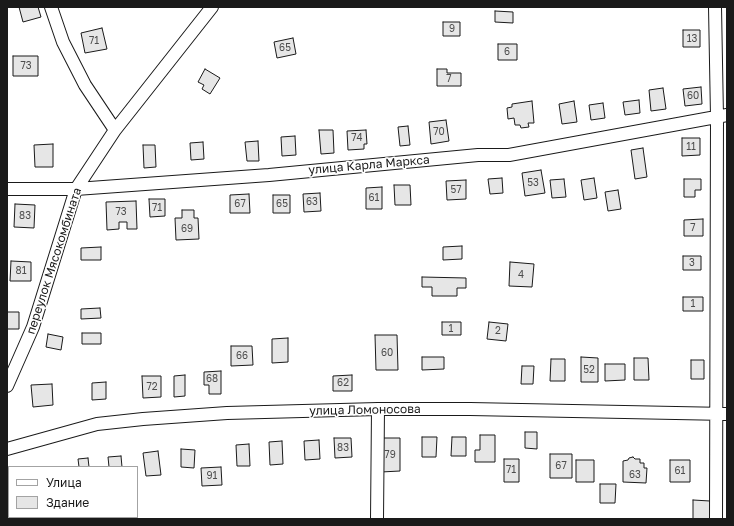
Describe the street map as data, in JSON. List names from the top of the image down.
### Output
{
  "streets": {
    "street": ["улица Карла Маркса", "переулок Мясокомбината", "улица Ломоносова"]
  },
  "crossings": [
    ["улица Карла Маркса", "переулок Мясокомбината"]
  ],
  "house_numbers": [
    "9",
    "13",
    "71",
    "65",
    "6",
    "73",
    "7",
    "60",
    "70",
    "74",
    "11",
    "53",
    "57",
    "61",
    "63",
    "67",
    "65",
    "71",
    "73",
    "83",
    "7",
    "69",
    "3",
    "81",
    "4",
    "1",
    "1",
    "2",
    "60",
    "66",
    "52",
    "68",
    "62",
    "72",
    "83",
    "79",
    "67",
    "71",
    "61",
    "63",
    "91"
  ],
  "legend": ["Улица", "Здание"]
}
